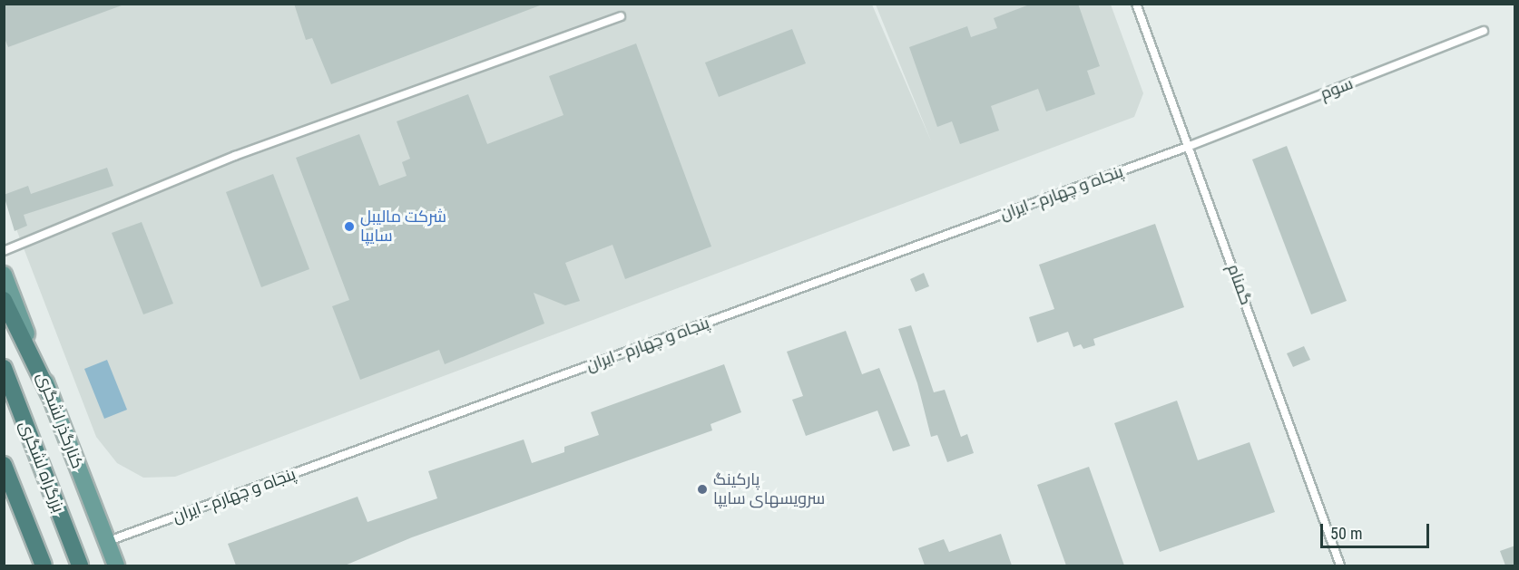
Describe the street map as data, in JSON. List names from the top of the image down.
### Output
{
  "streets": {
    "highway": ["بزرگراه لشگری"],
    "main road": ["کنارگذر لشگری"],
    "lane": ["سوم", "پنجاه و چهارم - ایران", "گمنام"]
  },
  "crossings": [
    ["سوم", "پنجاه و چهارم - ایران"],
    ["سوم", "گمنام"],
    ["پنجاه و چهارم - ایران", "گمنام"],
    ["پنجاه و چهارم - ایران", "کنارگذر لشگری"]
  ],
  "places": ["شرکت مالیبل سایپا", "پارکینگ سرویسهای سایپا"],
  "scale_bar": "50 m"
}
